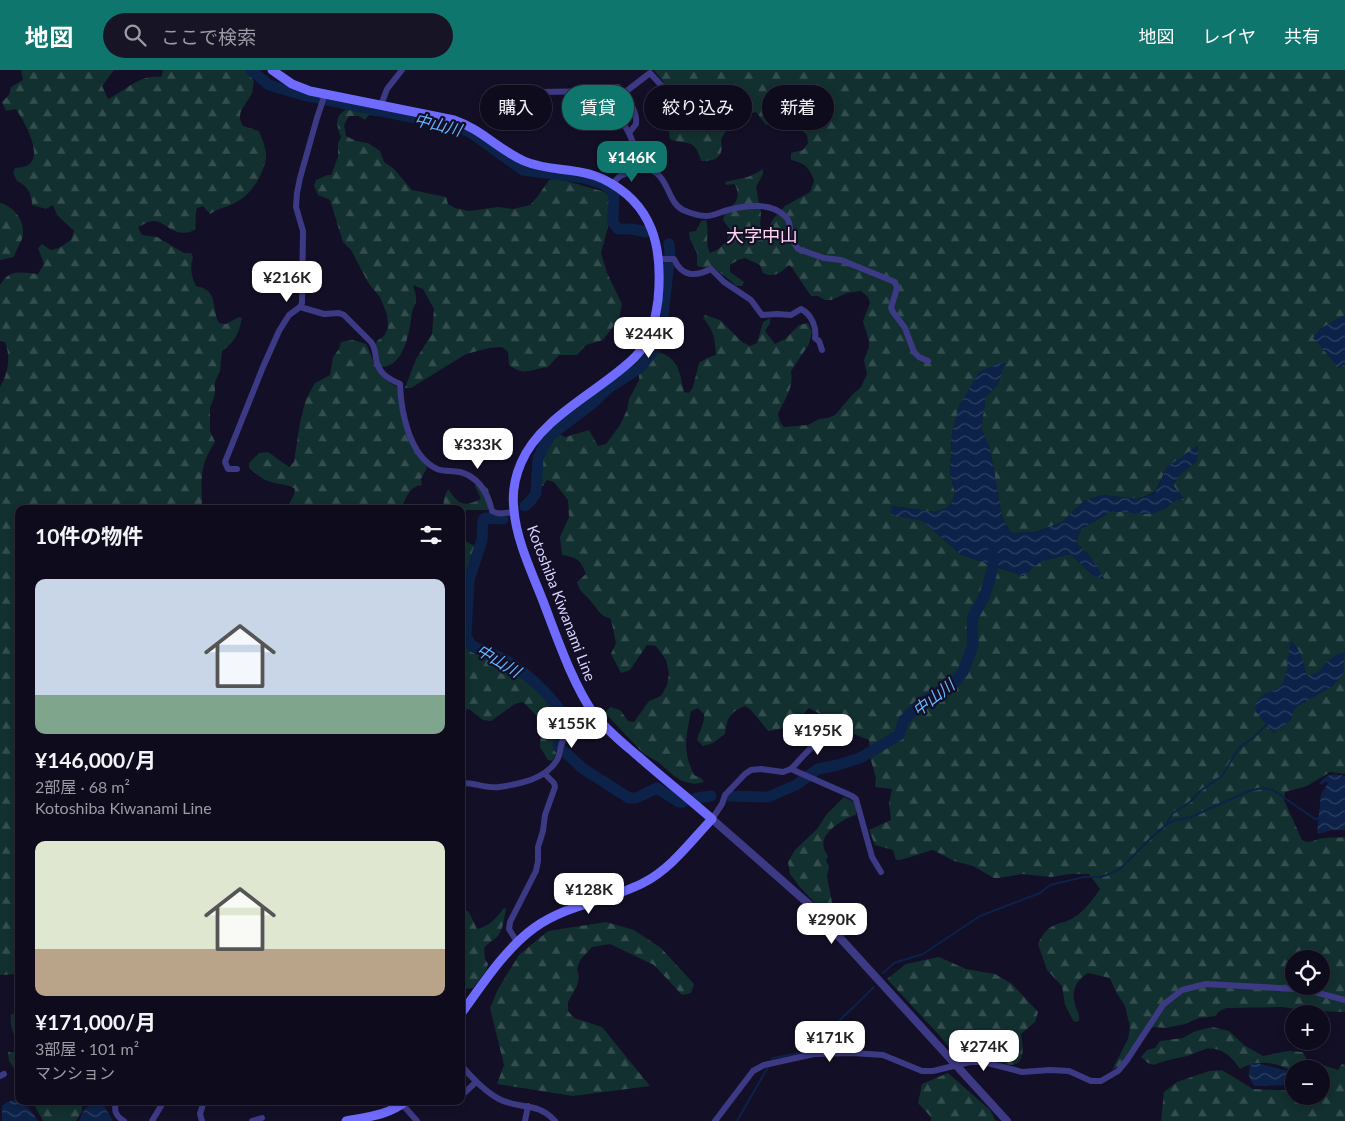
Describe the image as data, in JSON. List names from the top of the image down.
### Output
{
  "streets": {
    "main road": ["Kotoshiba Kiwanami Line"]
  },
  "districts": ["大字中山"],
  "water": ["中山川"],
  "page": {
    "header": "地図",
    "search": "ここで検索",
    "nav": ["地図", "レイヤ", "共有"],
    "chip": [
      "購入",
      "賃貸",
      "絞り込み",
      "新着"
    ],
    "price": [
      "¥146K",
      "¥216K",
      "¥244K",
      "¥333K",
      "¥155K",
      "¥195K",
      "¥128K",
      "¥290K",
      "¥171K",
      "¥274K"
    ],
    "heading": "10件の物件",
    "list": [
      {
        "name": "¥146,000/月",
        "note": "2部屋 · 68 m² · Kotoshiba Kiwanami Line"
      },
      {
        "name": "¥171,000/月",
        "note": "3部屋 · 101 m² · マンション"
      }
    ],
    "map_buttons": ["+", "−"]
  }
}
